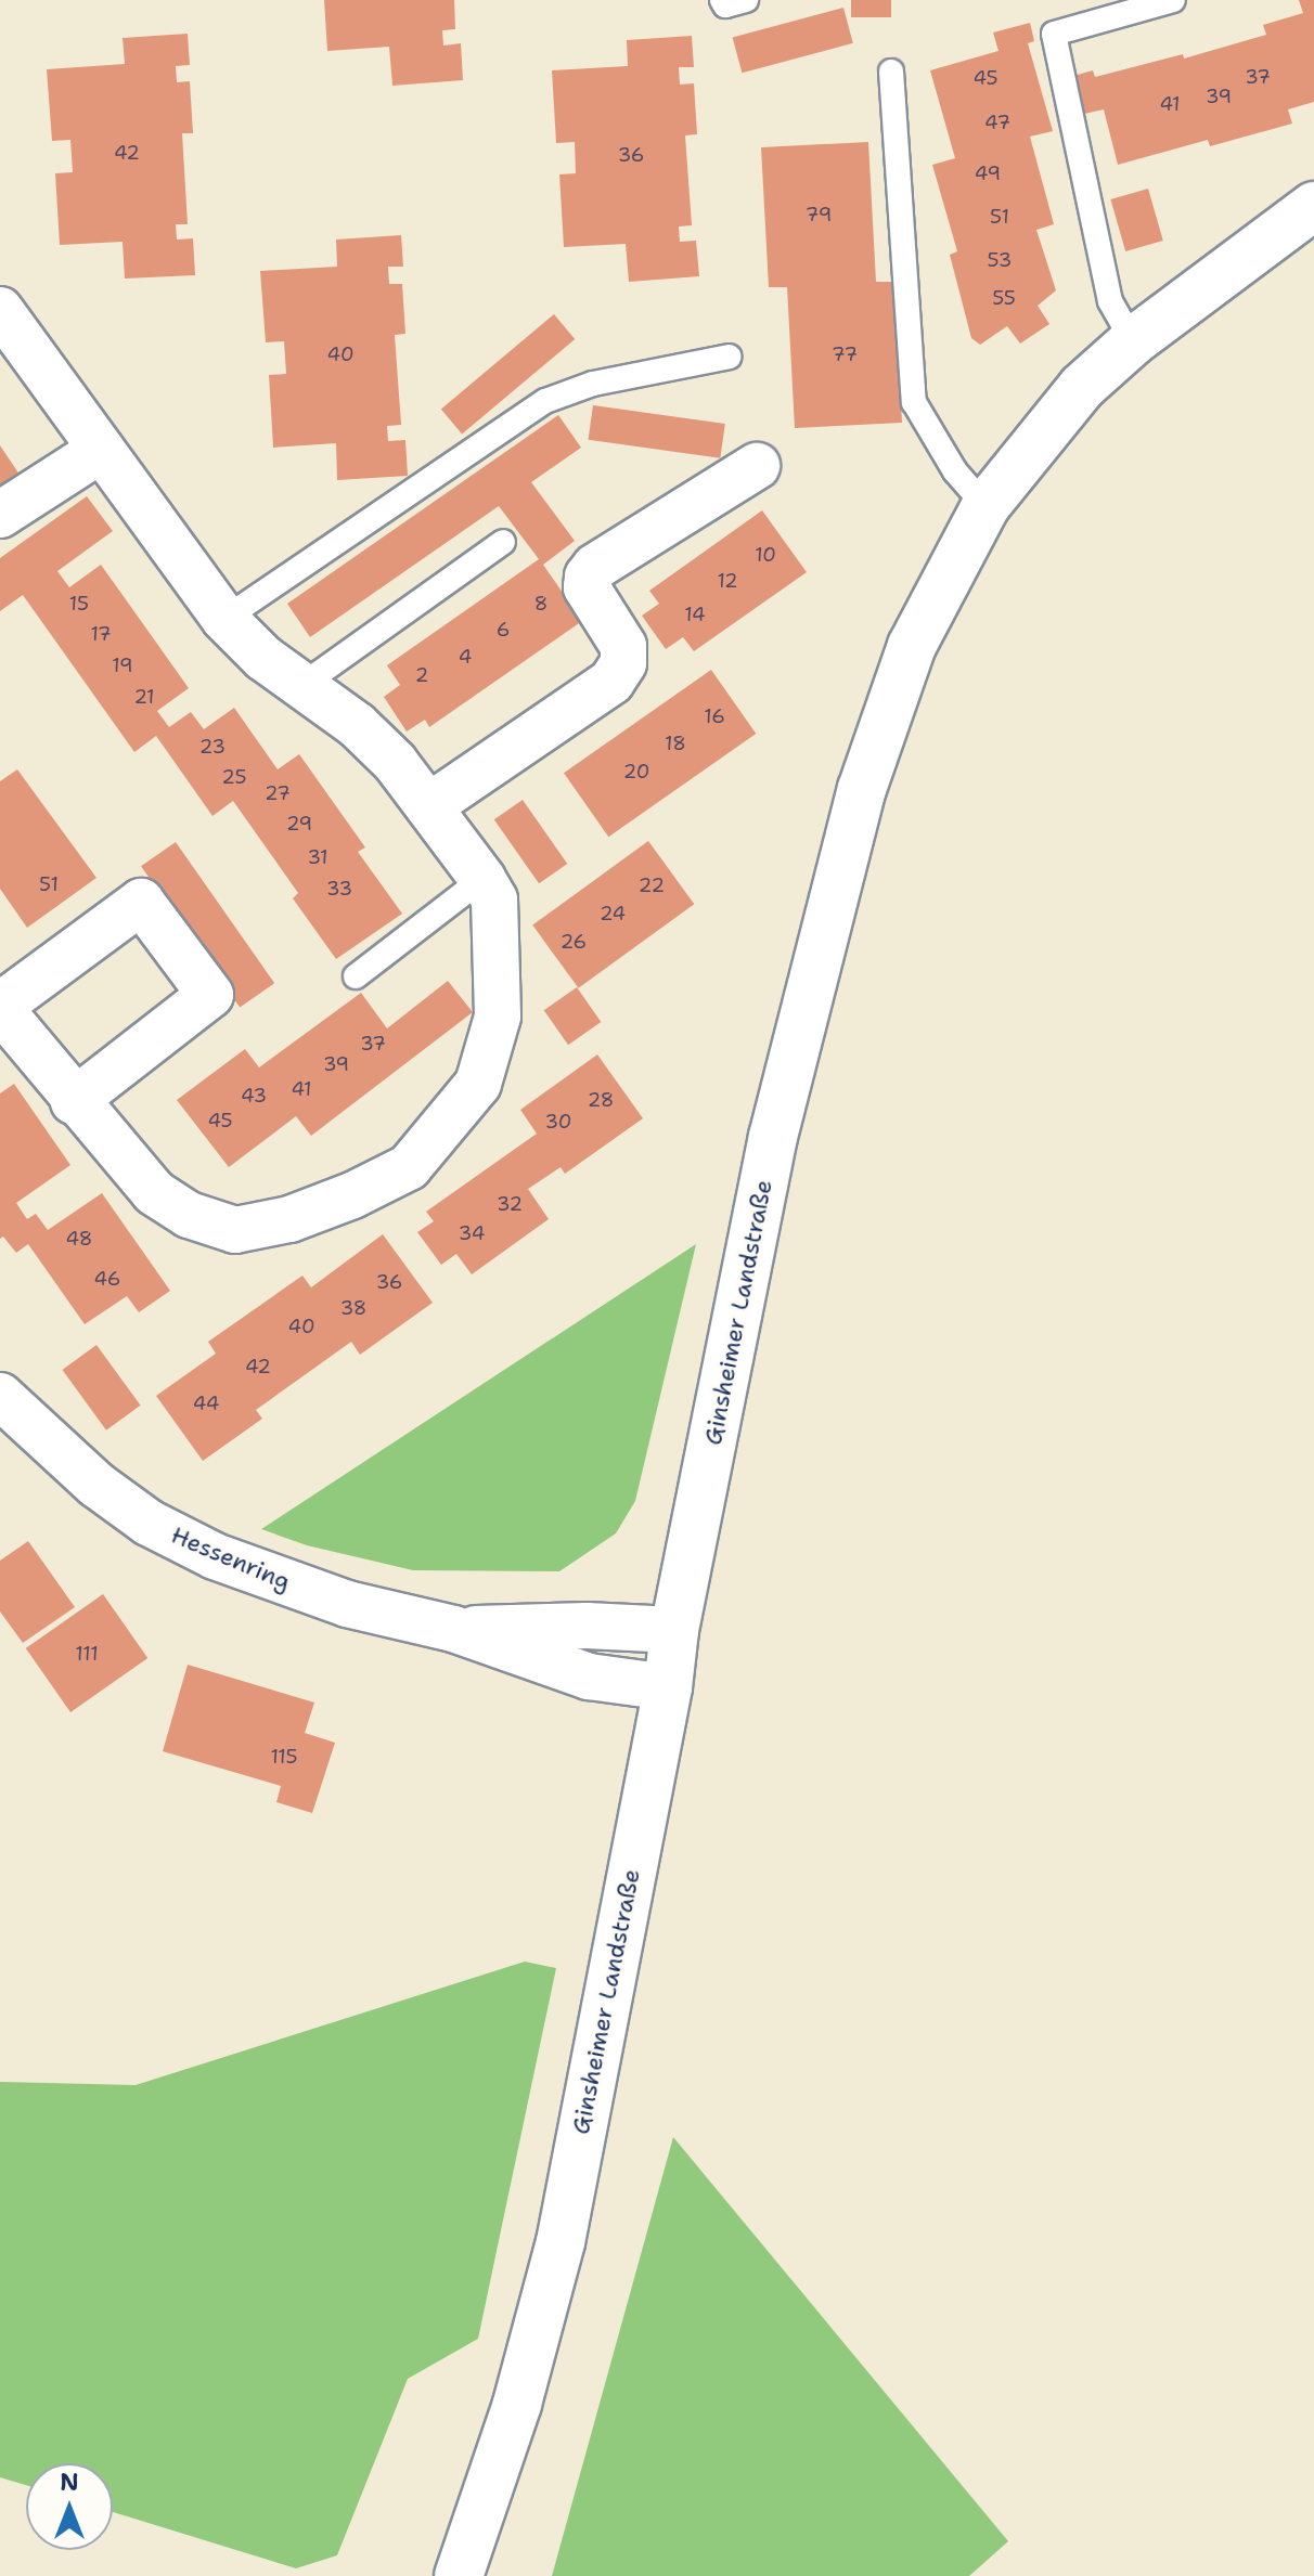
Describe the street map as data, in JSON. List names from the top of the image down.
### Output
{
  "streets": {
    "main road": ["Ginsheimer Landstraße"],
    "street": ["Hessenring"]
  },
  "crossings": [
    ["Ginsheimer Landstraße", "Hessenring"]
  ],
  "house_numbers": [
    "37",
    "45",
    "39",
    "41",
    "47",
    "42",
    "36",
    "49",
    "79",
    "51",
    "53",
    "55",
    "40",
    "77",
    "10",
    "12",
    "15",
    "8",
    "14",
    "6",
    "17",
    "4",
    "19",
    "2",
    "21",
    "16",
    "18",
    "23",
    "20",
    "25",
    "27",
    "29",
    "31",
    "51",
    "22",
    "33",
    "24",
    "26",
    "37",
    "39",
    "41",
    "43",
    "28",
    "45",
    "30",
    "32",
    "34",
    "48",
    "46",
    "36",
    "38",
    "40",
    "42",
    "44",
    "111",
    "115"
  ],
  "north": "top"
}
